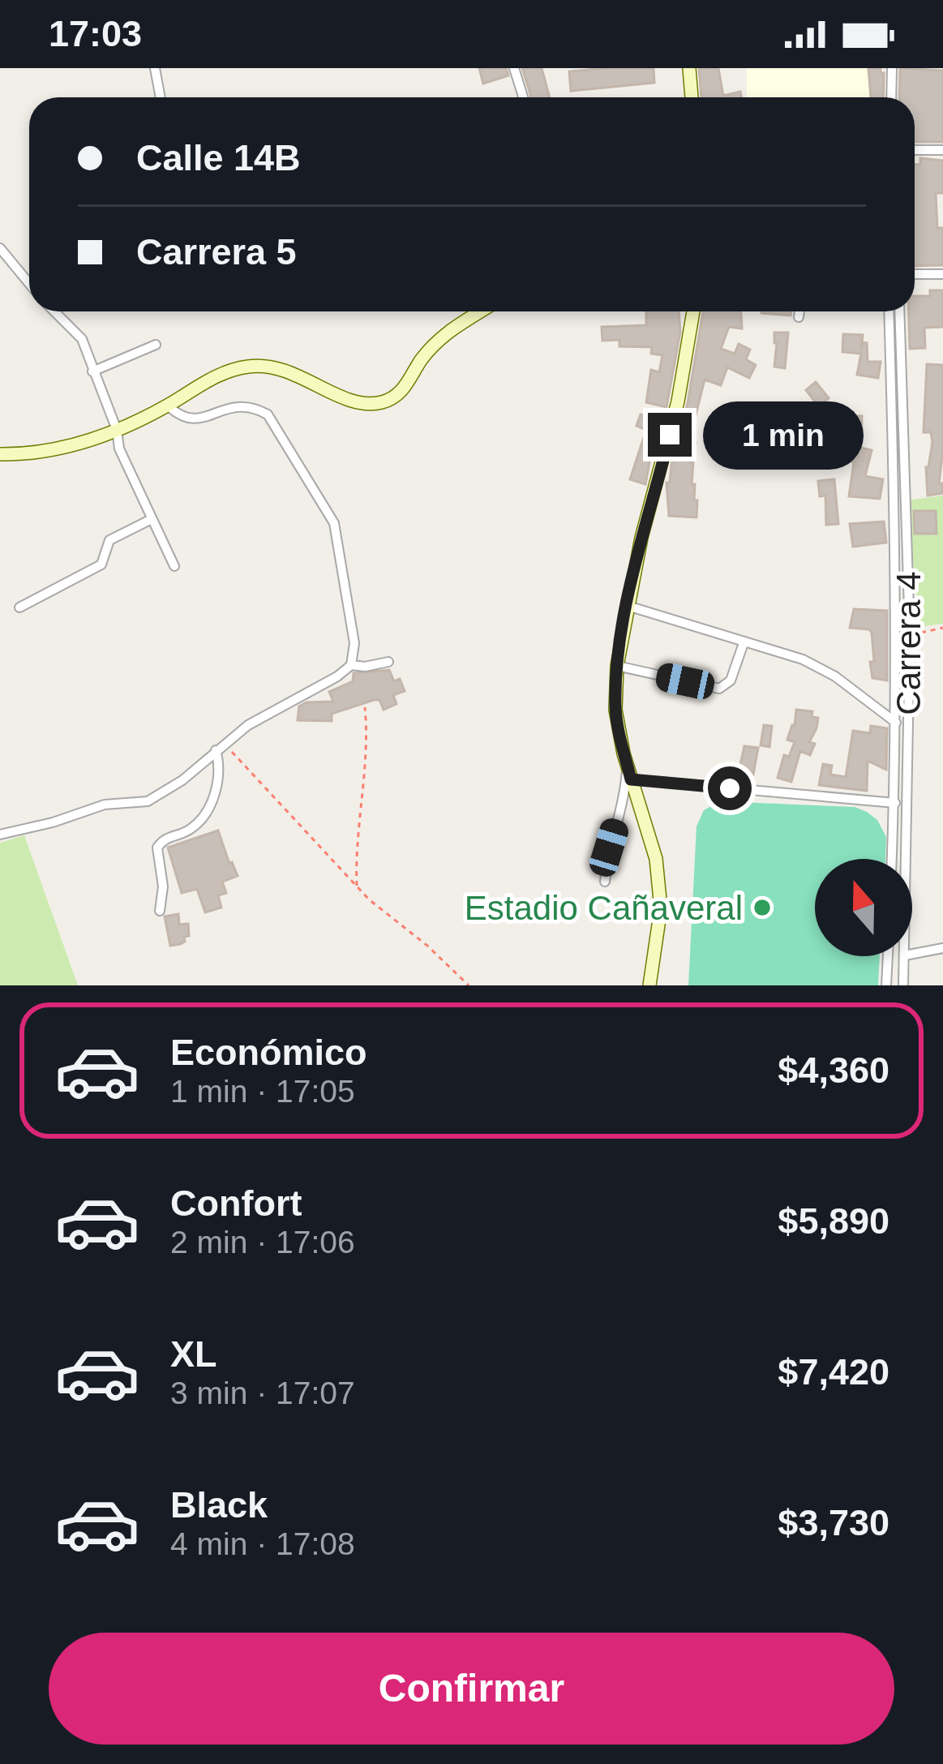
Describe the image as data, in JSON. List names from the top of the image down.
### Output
{
  "streets": {
    "street": ["Carrera 4"]
  },
  "places": ["Estadio Cañaveral"],
  "north": "top",
  "page": {
    "status": "17:03",
    "banner": ["Calle 14B", "Carrera 5"],
    "bubble": "1 min",
    "list": [
      {
        "name": "Económico",
        "note": "1 min · 17:05",
        "value": "$4,360"
      },
      {
        "name": "Confort",
        "note": "2 min · 17:06",
        "value": "$5,890"
      },
      {
        "name": "XL",
        "note": "3 min · 17:07",
        "value": "$7,420"
      },
      {
        "name": "Black",
        "note": "4 min · 17:08",
        "value": "$3,730"
      }
    ],
    "buttons": "Confirmar"
  }
}
